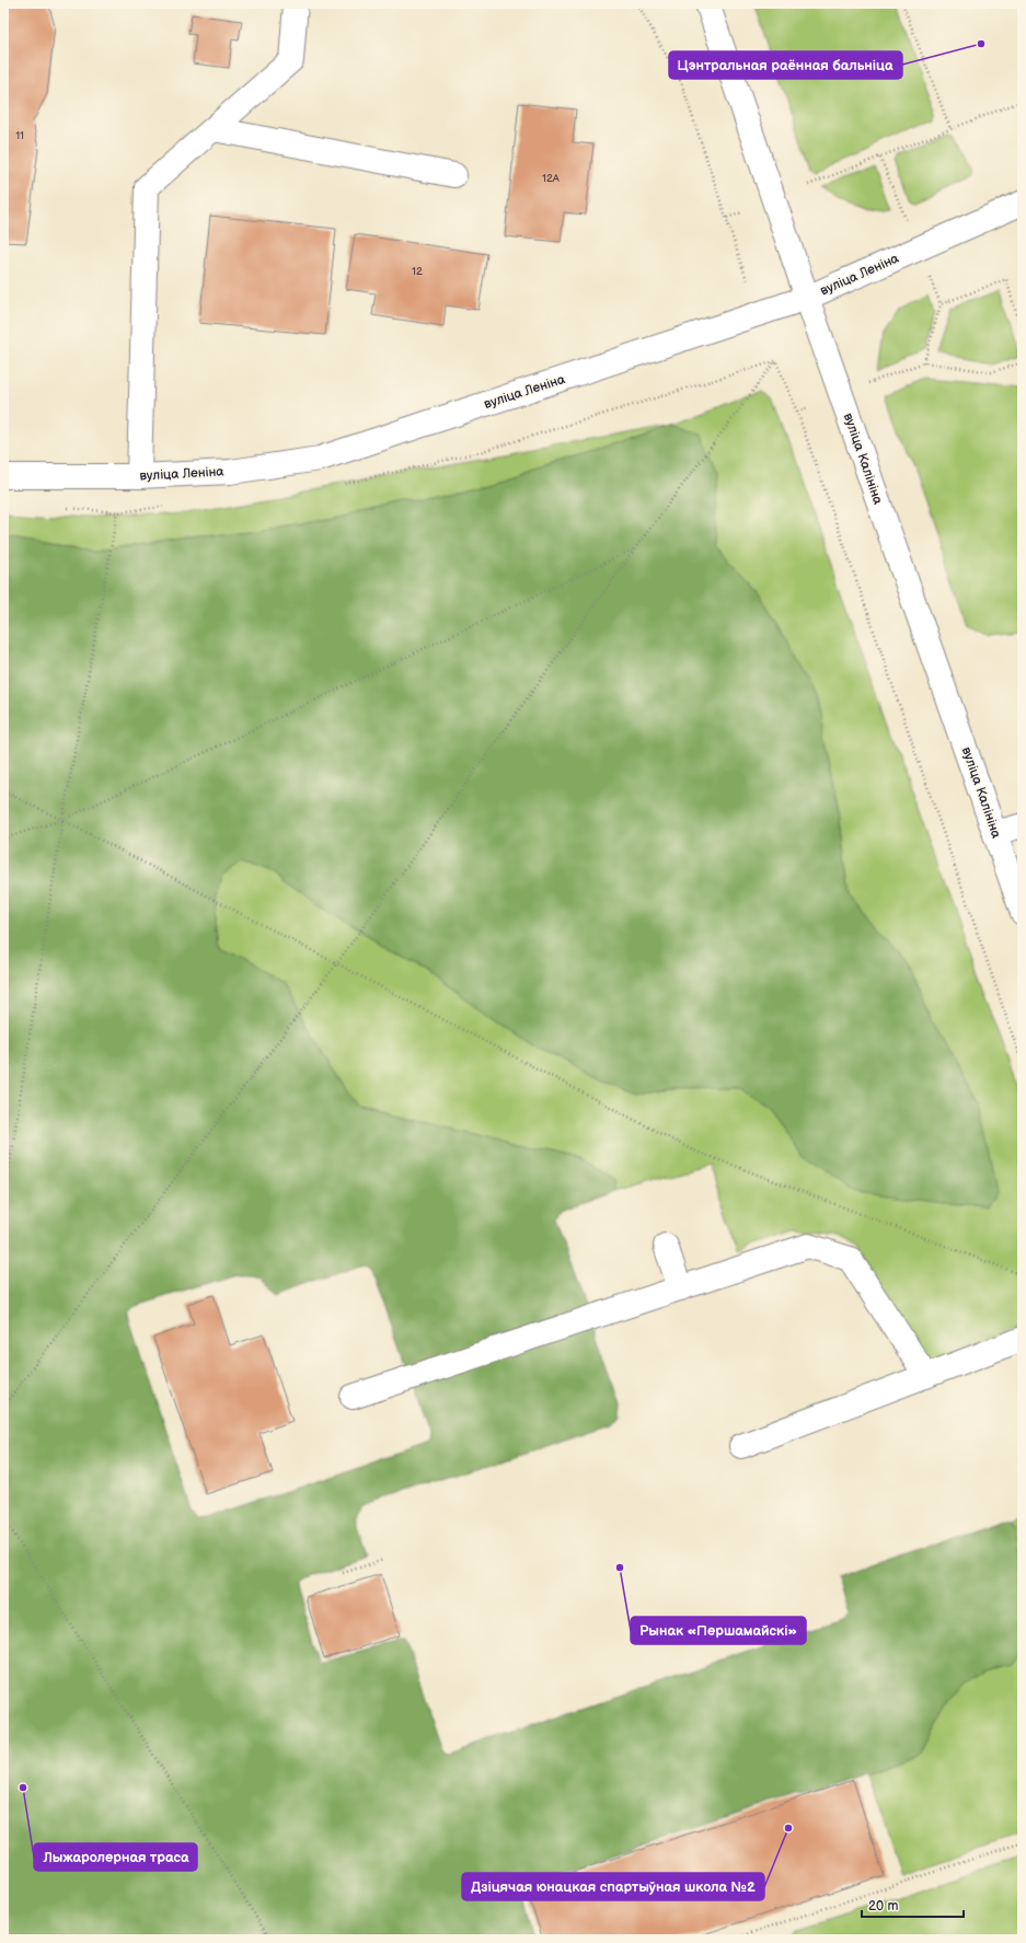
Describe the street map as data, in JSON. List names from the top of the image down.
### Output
{
  "streets": {
    "street": ["вуліца Леніна", "вуліца Калініна"]
  },
  "crossings": [
    ["вуліца Леніна", "вуліца Калініна"]
  ],
  "places": [
    "Цэнтральная раённая бальніца",
    "Рынак «Першамайскі»",
    "Лыжаролерная траса",
    "Дзіцячая юнацкая спартыўная школа №2"
  ],
  "house_numbers": ["11", "12А", "12"],
  "scale_bar": "20 m"
}
